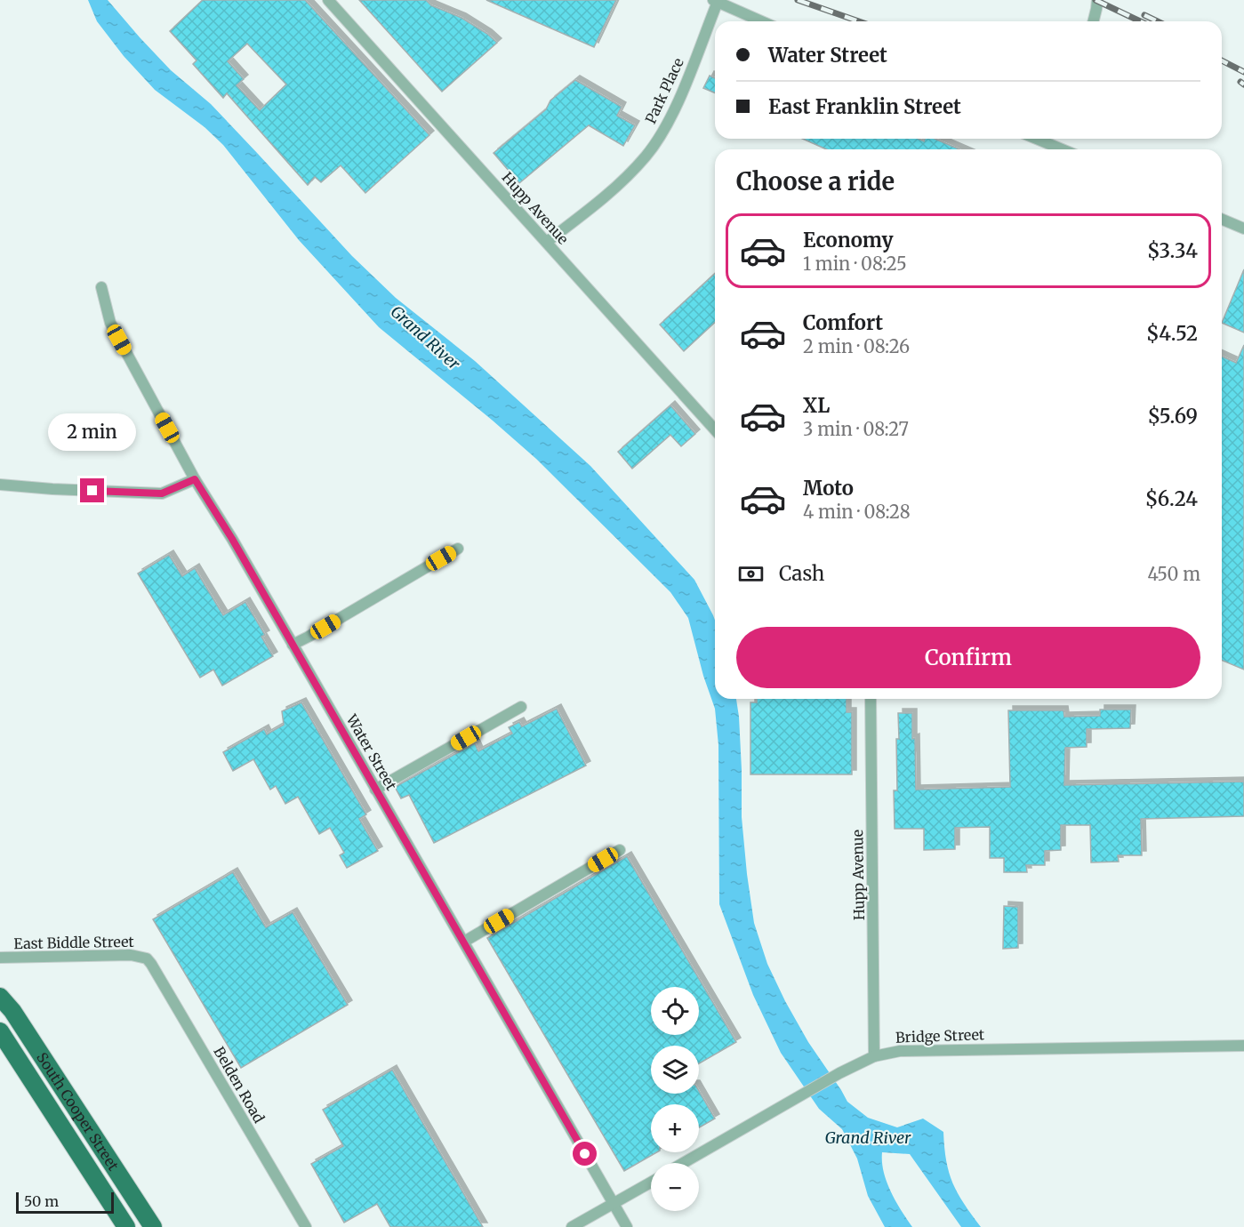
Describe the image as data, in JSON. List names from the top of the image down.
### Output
{
  "streets": {
    "main road": ["South Cooper Street"],
    "street": [
      "Park Place",
      "Hupp Avenue",
      "Water Street",
      "East Biddle Street",
      "Bridge Street",
      "Belden Road"
    ]
  },
  "crossings": [
    ["Park Place", "Hupp Avenue"],
    ["Hupp Avenue", "Bridge Street"],
    ["East Biddle Street", "Belden Road"]
  ],
  "water": ["Grand River"],
  "scale_bar": "50 m",
  "page": {
    "banner": ["Water Street", "East Franklin Street"],
    "heading": "Choose a ride",
    "list": [
      {
        "name": "Economy",
        "note": "1 min · 08:25",
        "value": "$3.34"
      },
      {
        "name": "Comfort",
        "note": "2 min · 08:26",
        "value": "$4.52"
      },
      {
        "name": "XL",
        "note": "3 min · 08:27",
        "value": "$5.69"
      },
      {
        "name": "Moto",
        "note": "4 min · 08:28",
        "value": "$6.24"
      }
    ],
    "bubble": "2 min",
    "pay": ["Cash", "450 m"],
    "buttons": "Confirm",
    "map_buttons": ["+", "−"],
    "scale": "50 m"
  }
}
